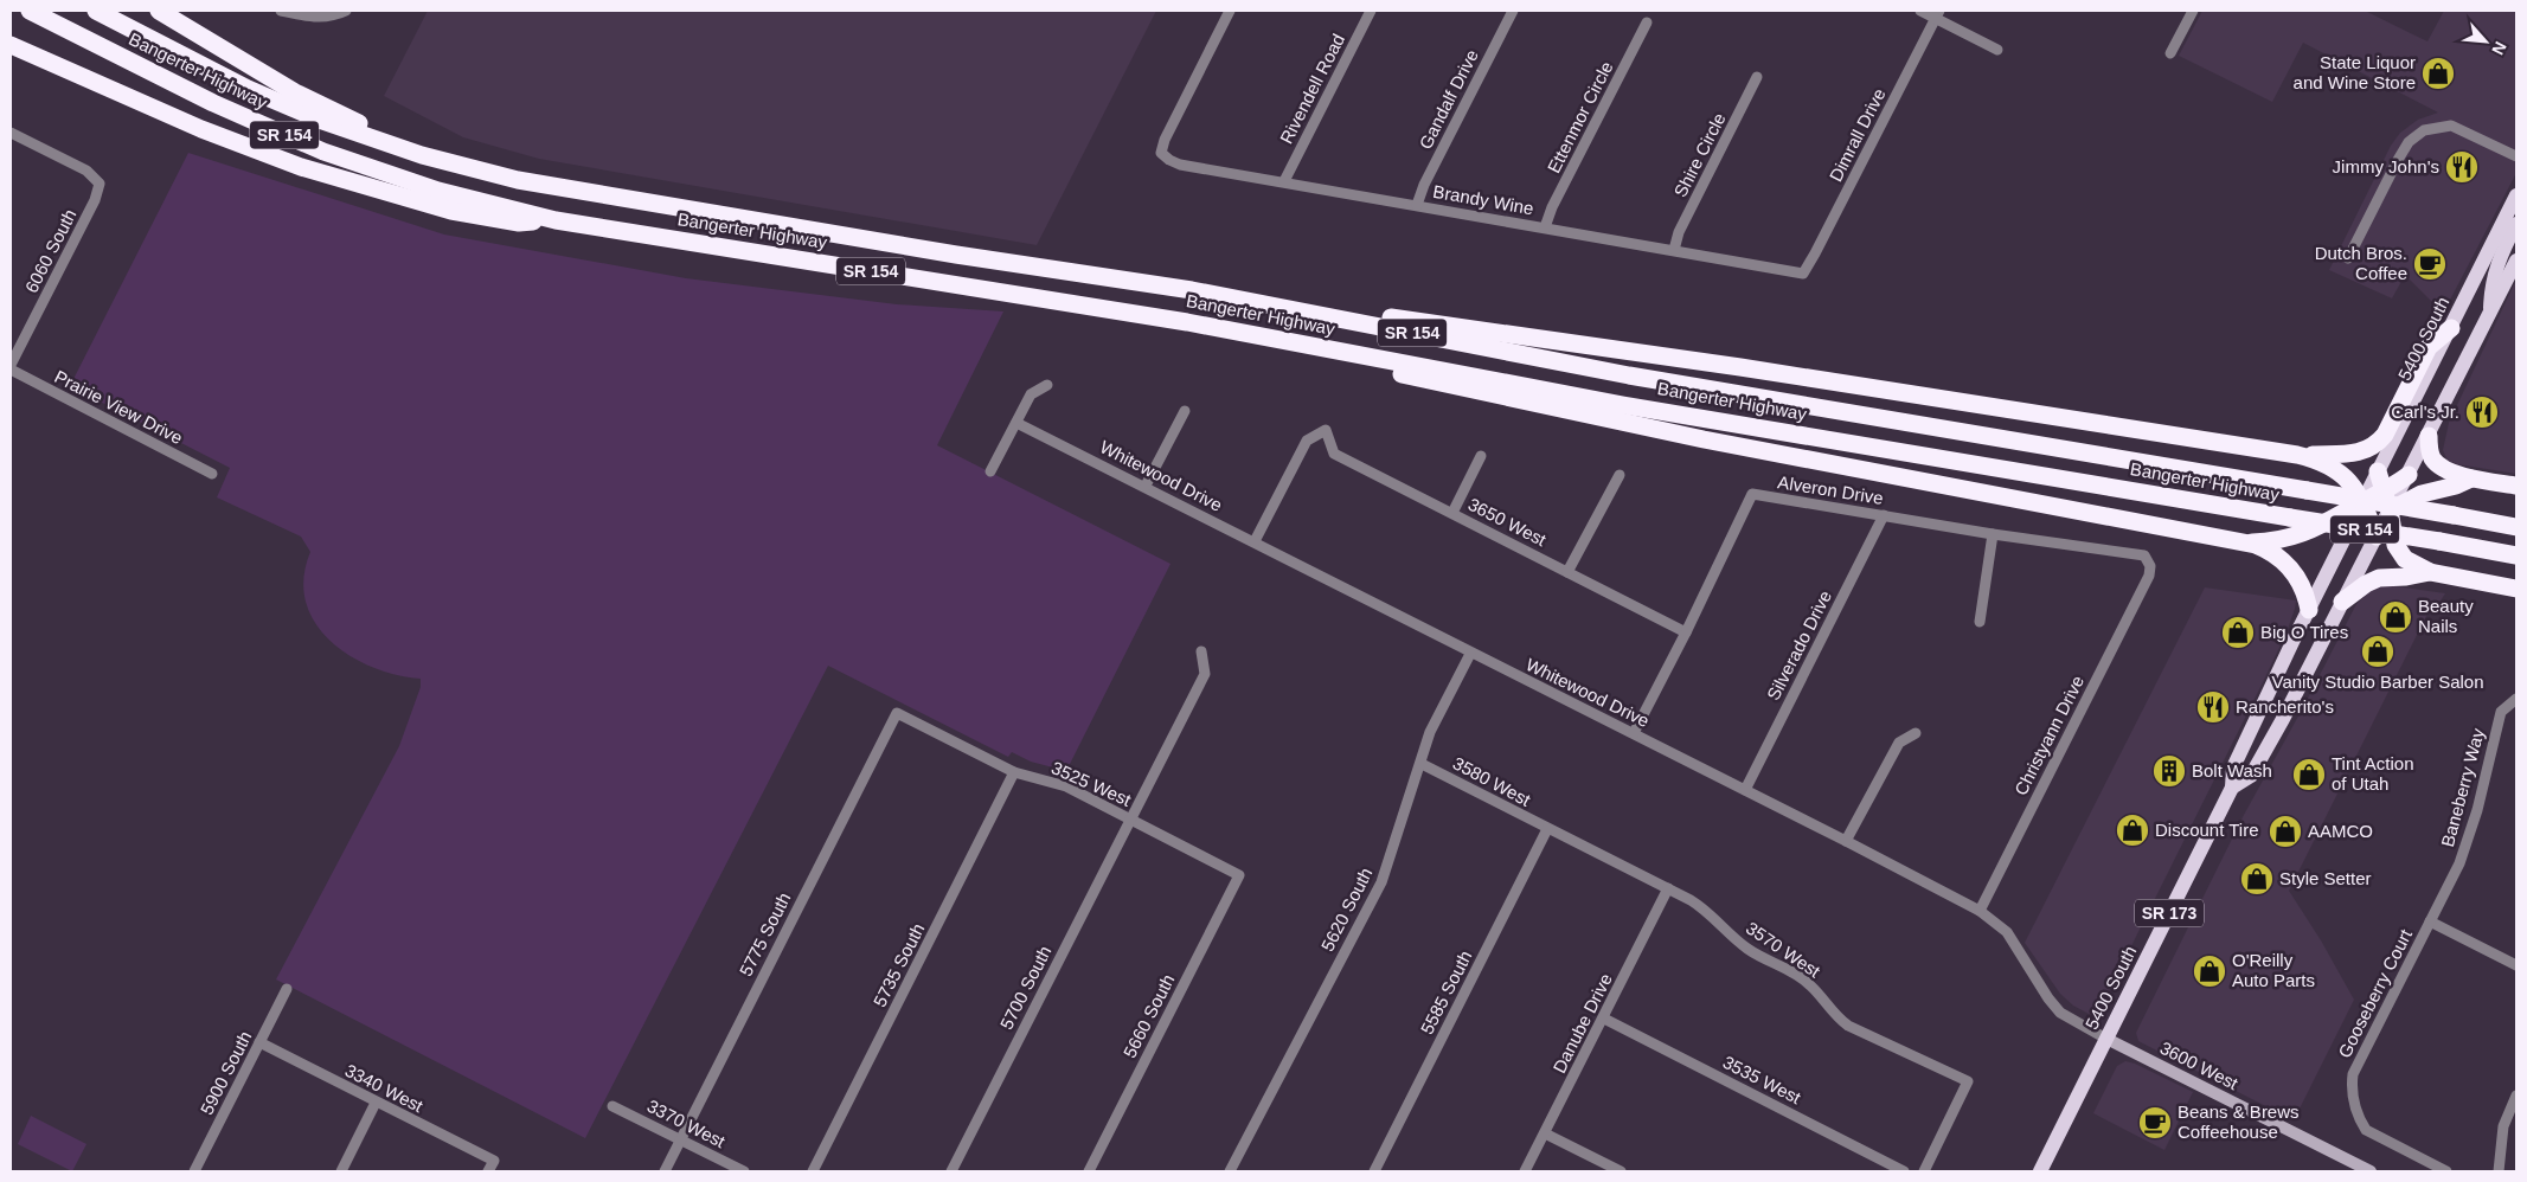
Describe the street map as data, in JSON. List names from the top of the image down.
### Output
{
  "streets": {
    "highway": ["Bangerter Highway", "SR 154"],
    "main road": ["5400 South", "SR 173"],
    "street": [
      "Rivendell Road",
      "Gandalf Drive",
      "Ettenmor Circle",
      "Dimrall Drive",
      "Shire Circle",
      "Brandy Wine",
      "6060 South",
      "Prairie View Drive",
      "Whitewood Drive",
      "Alveron Drive",
      "3650 West",
      "Silverado Drive",
      "Christyann Drive",
      "3580 West",
      "3525 West",
      "Baneberry Way",
      "5620 South",
      "5775 South",
      "3570 West",
      "5735 South",
      "5700 South",
      "5585 South",
      "Gooseberry Court",
      "5660 South",
      "Danube Drive",
      "3600 West",
      "5900 South",
      "3535 West",
      "3340 West",
      "3370 West"
    ]
  },
  "crossings": [
    ["Rivendell Road", "Brandy Wine"],
    ["Gandalf Drive", "Brandy Wine"],
    ["Ettenmor Circle", "Brandy Wine"],
    ["Dimrall Drive", "Brandy Wine"],
    ["Shire Circle", "Brandy Wine"],
    ["5400 South", "Whitewood Drive"],
    ["5400 South", "3600 West"],
    ["Whitewood Drive", "Alveron Drive"],
    ["Whitewood Drive", "3650 West"],
    ["Whitewood Drive", "Silverado Drive"],
    ["Whitewood Drive", "Christyann Drive"],
    ["Whitewood Drive", "5620 South"],
    ["Whitewood Drive", "3600 West"],
    ["Alveron Drive", "3650 West"],
    ["Alveron Drive", "Silverado Drive"],
    ["Alveron Drive", "Christyann Drive"],
    ["3580 West", "5620 South"],
    ["3580 West", "3570 West"],
    ["3580 West", "5585 South"],
    ["3525 West", "5775 South"],
    ["3525 West", "5735 South"],
    ["3525 West", "5700 South"],
    ["3525 West", "5660 South"],
    ["Baneberry Way", "Gooseberry Court"],
    ["5775 South", "3370 West"],
    ["3570 West", "5585 South"],
    ["3570 West", "Danube Drive"],
    ["Danube Drive", "3535 West"],
    ["5900 South", "3340 West"]
  ],
  "places": {
    "shop": [
      "State Liquor and Wine Store",
      "Beauty Nails",
      "Big O Tires",
      "Vanity Studio Barber Salon",
      "Tint Action of Utah",
      "Discount Tire",
      "AAMCO",
      "Style Setter",
      "O'Reilly Auto Parts"
    ],
    "restaurant": ["Jimmy John's", "Carl's Jr.", "Rancherito's"],
    "cafe": ["Dutch Bros. Coffee", "Beans & Brews Coffeehouse"],
    "building": ["Bolt Wash"]
  },
  "north": "bottom right"
}
